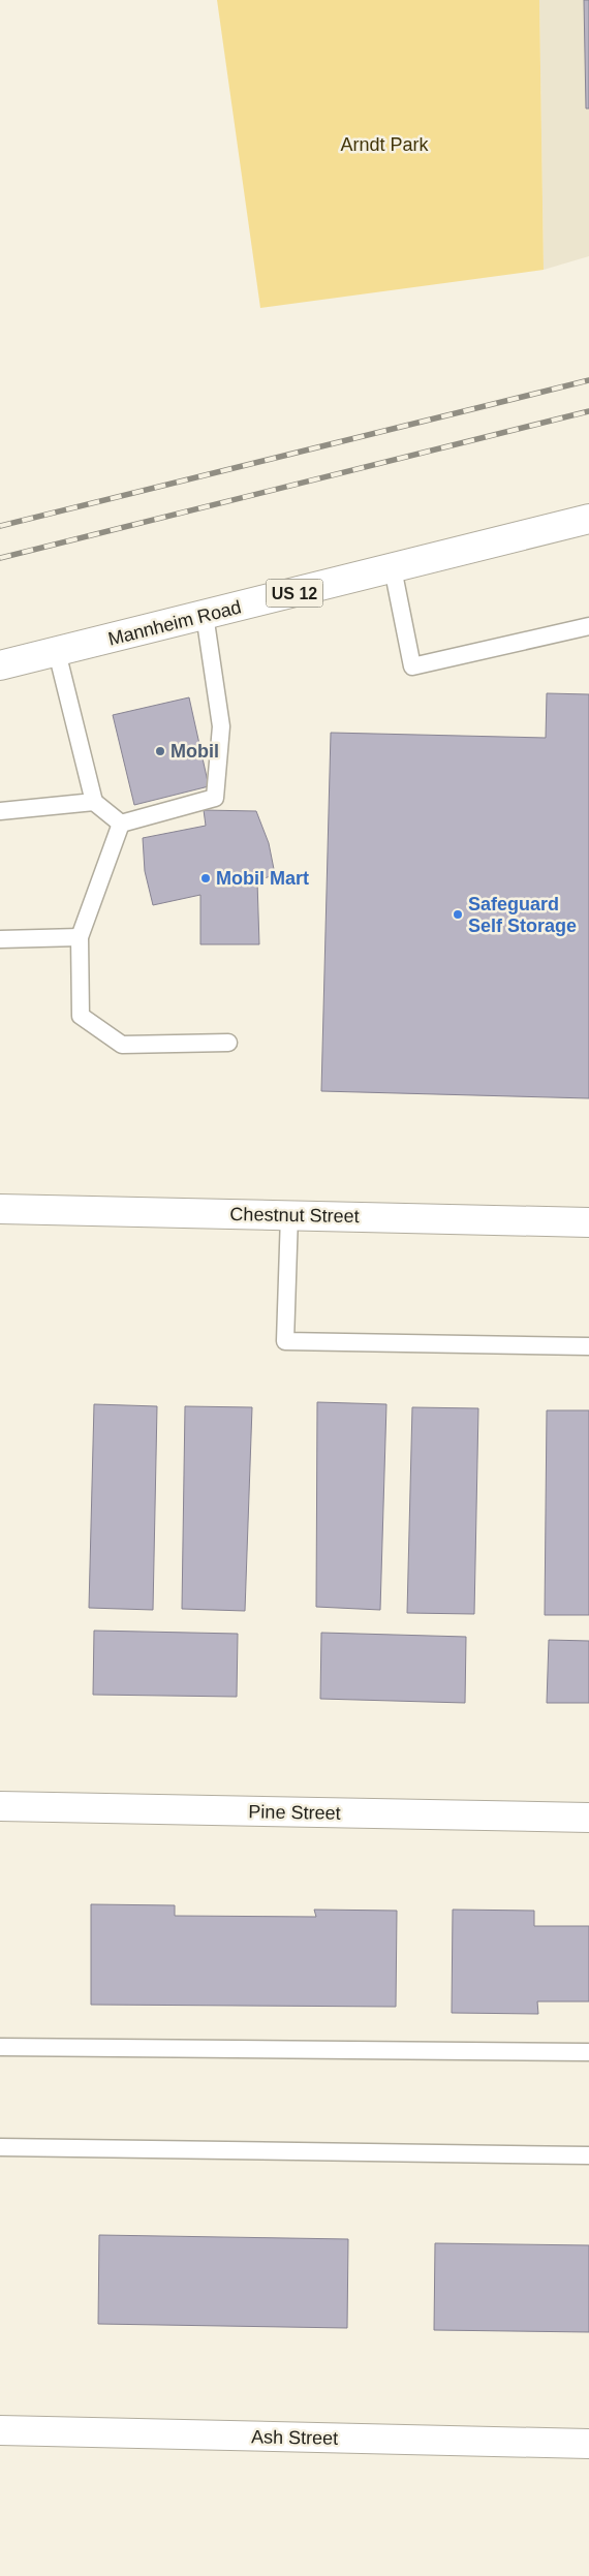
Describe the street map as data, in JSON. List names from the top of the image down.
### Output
{
  "streets": {
    "street": [
      "US 12",
      "Mannheim Road",
      "Chestnut Street",
      "Pine Street",
      "Ash Street"
    ]
  },
  "parks": ["Arndt Park"],
  "places": ["Mobil", "Mobil Mart", "Safeguard Self Storage"]
}
